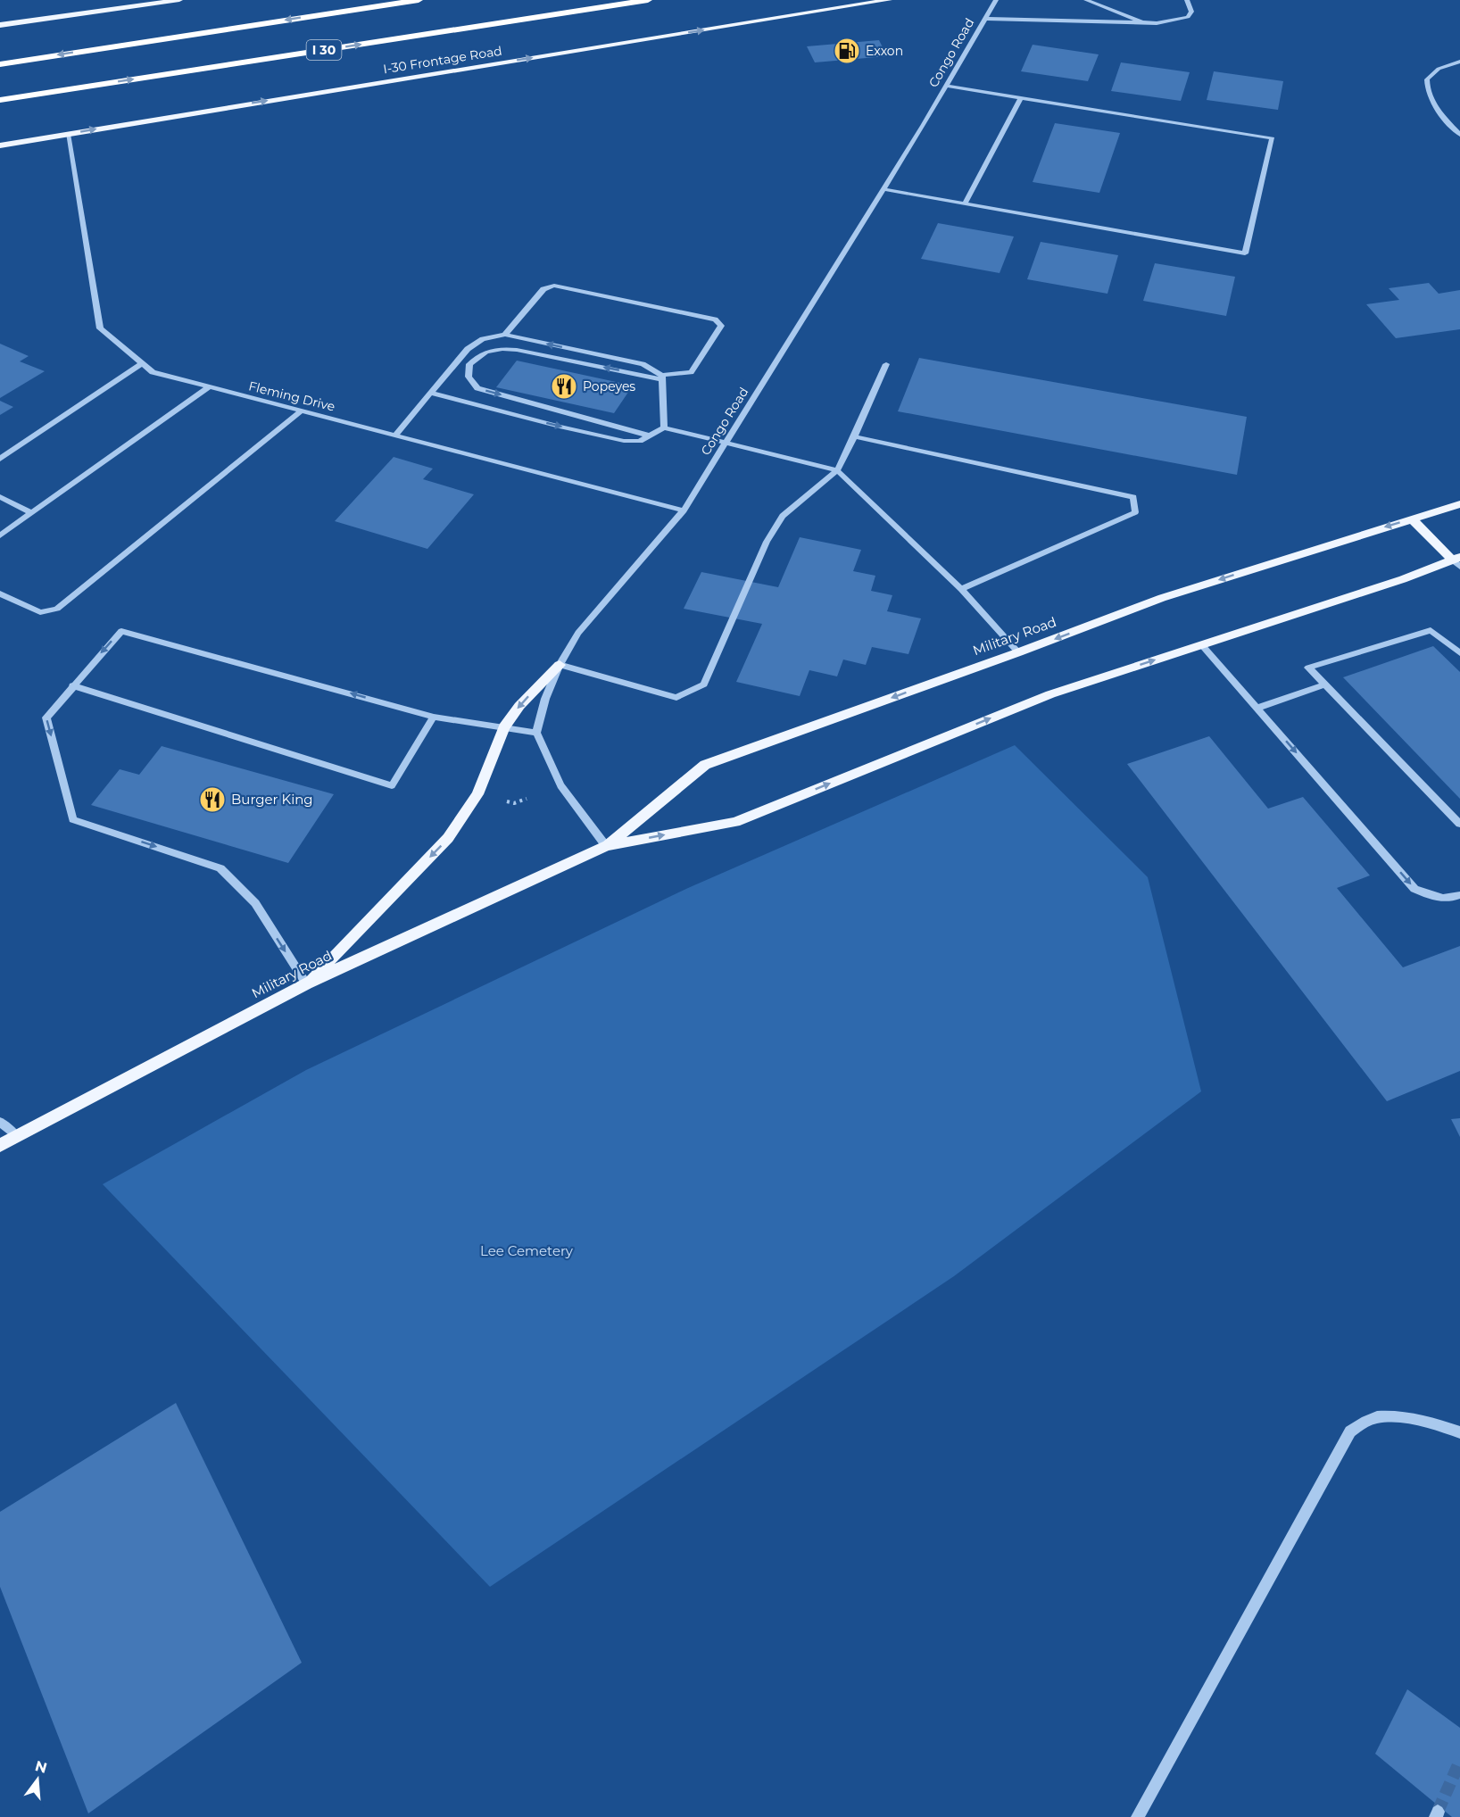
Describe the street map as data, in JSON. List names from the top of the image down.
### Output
{
  "streets": {
    "highway": ["I 30"],
    "main road": ["I-30 Frontage Road", "Military Road"],
    "street": ["Congo Road", "Fleming Drive"]
  },
  "crossings": [
    ["Congo Road", "Fleming Drive"],
    ["I-30 Frontage Road", "Fleming Drive"]
  ],
  "one_way": ["I-30 Frontage Road"],
  "parks": ["Lee Cemetery"],
  "places": {
    "fuel station": ["Exxon"],
    "restaurant": ["Popeyes", "Burger King"]
  },
  "north": "top"
}
